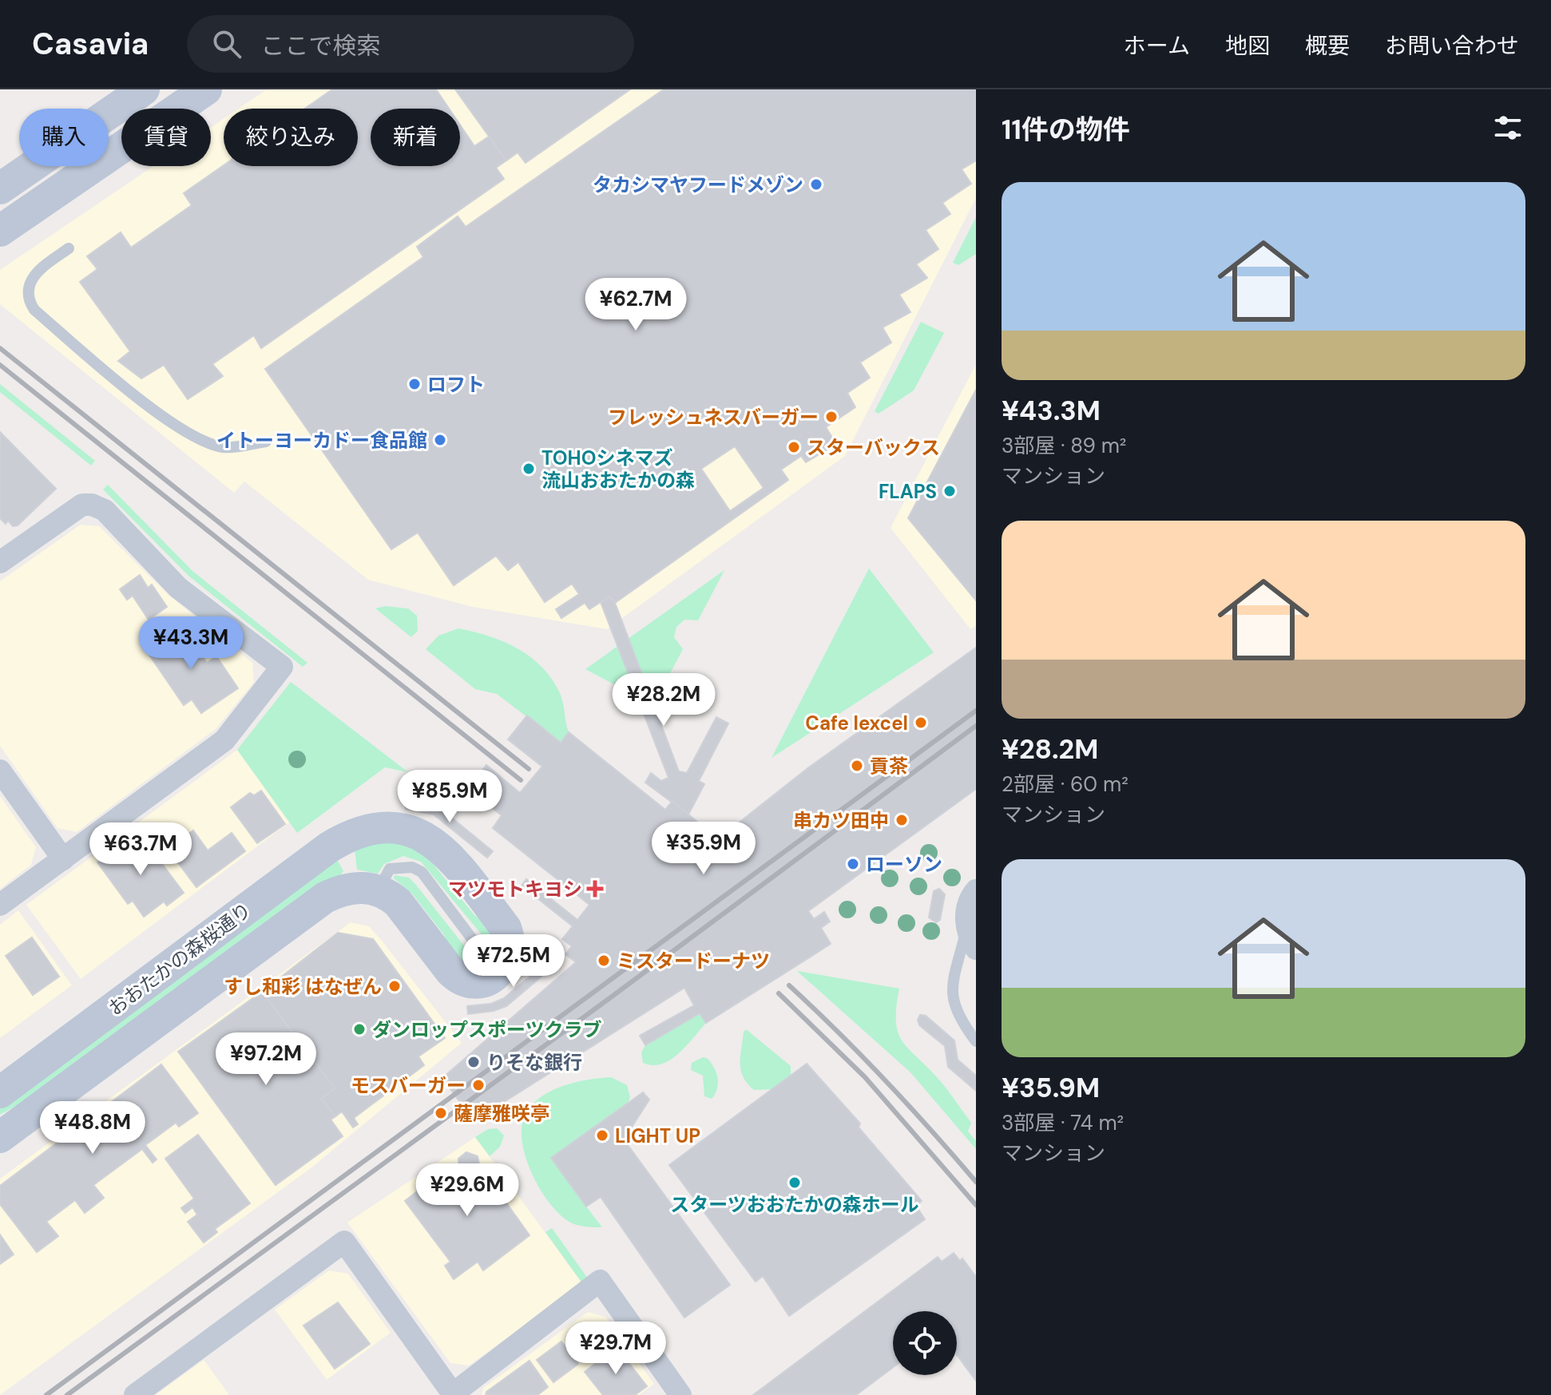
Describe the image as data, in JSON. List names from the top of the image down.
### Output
{
  "streets": {
    "street": ["おおたかの森桜通り"]
  },
  "places": {
    "other": [
      "タカシマヤフードメゾン",
      "ロフト",
      "フレッシュネスバーガー",
      "イトーヨーカドー食品館",
      "スターバックス",
      "TOHOシネマズ 流山おおたかの森",
      "FLAPS",
      "Cafe lexcel",
      "貢茶",
      "串カツ田中",
      "ローソン",
      "ミスタードーナツ",
      "すし和彩 はなぜん",
      "ダンロップスポーツクラブ",
      "りそな銀行",
      "モスバーガー",
      "薩摩雅咲亭",
      "LIGHT UP",
      "スターツおおたかの森ホール"
    ],
    "health": ["マツモトキヨシ"]
  },
  "page": {
    "header": "Casavia",
    "search": "ここで検索",
    "nav": [
      "ホーム",
      "地図",
      "概要",
      "お問い合わせ"
    ],
    "heading": "11件の物件",
    "chip": [
      "購入",
      "賃貸",
      "絞り込み",
      "新着"
    ],
    "list": [
      {
        "name": "¥43.3M",
        "note": "3部屋 · 89 m² · マンション"
      },
      {
        "name": "¥28.2M",
        "note": "2部屋 · 60 m² · マンション"
      },
      {
        "name": "¥35.9M",
        "note": "3部屋 · 74 m² · マンション"
      }
    ],
    "price": [
      "¥62.7M",
      "¥43.3M",
      "¥28.2M",
      "¥85.9M",
      "¥35.9M",
      "¥63.7M",
      "¥72.5M",
      "¥97.2M",
      "¥48.8M",
      "¥29.6M",
      "¥29.7M"
    ]
  }
}
